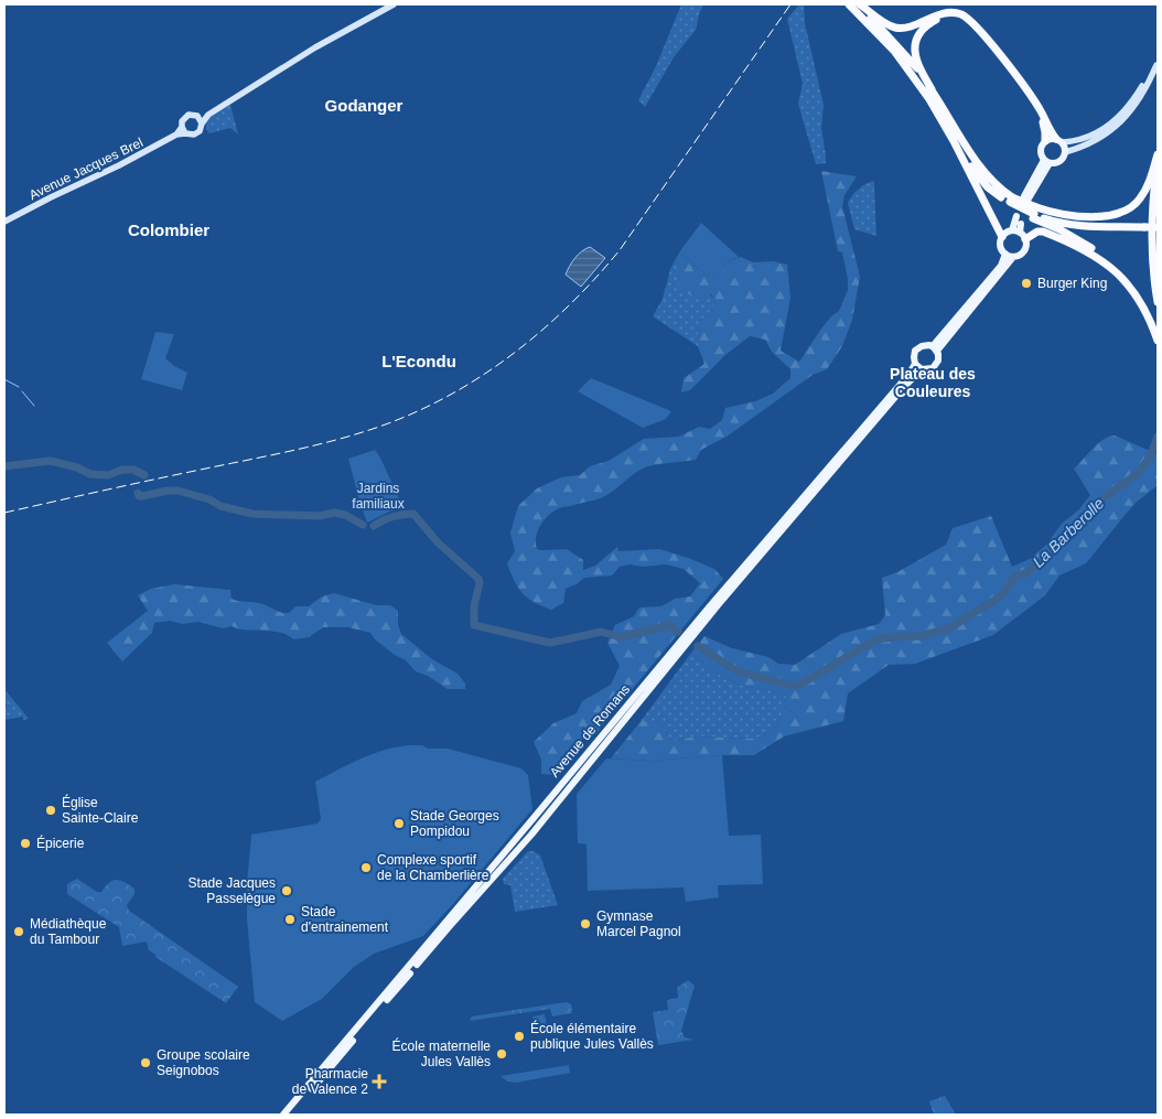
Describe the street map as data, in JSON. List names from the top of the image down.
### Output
{
  "streets": {
    "main road": ["Avenue Jacques Brel", "Avenue de Romans"]
  },
  "districts": [
    "Godanger",
    "Colombier",
    "L'Econdu",
    "Plateau des Couleures"
  ],
  "water": ["La Barberolle"],
  "parks": ["Jardins familiaux"],
  "places": {
    "other": [
      "Burger King",
      "Église Sainte-Claire",
      "Stade Georges Pompidou",
      "Épicerie",
      "Complexe sportif de la Chamberlière",
      "Stade Jacques Passelègue",
      "Stade d'entrainement",
      "Gymnase Marcel Pagnol",
      "Médiathèque du Tambour",
      "École élémentaire publique Jules Vallès",
      "École maternelle Jules Vallès",
      "Groupe scolaire Seignobos"
    ],
    "health": ["Pharmacie de Valence 2"]
  }
}
